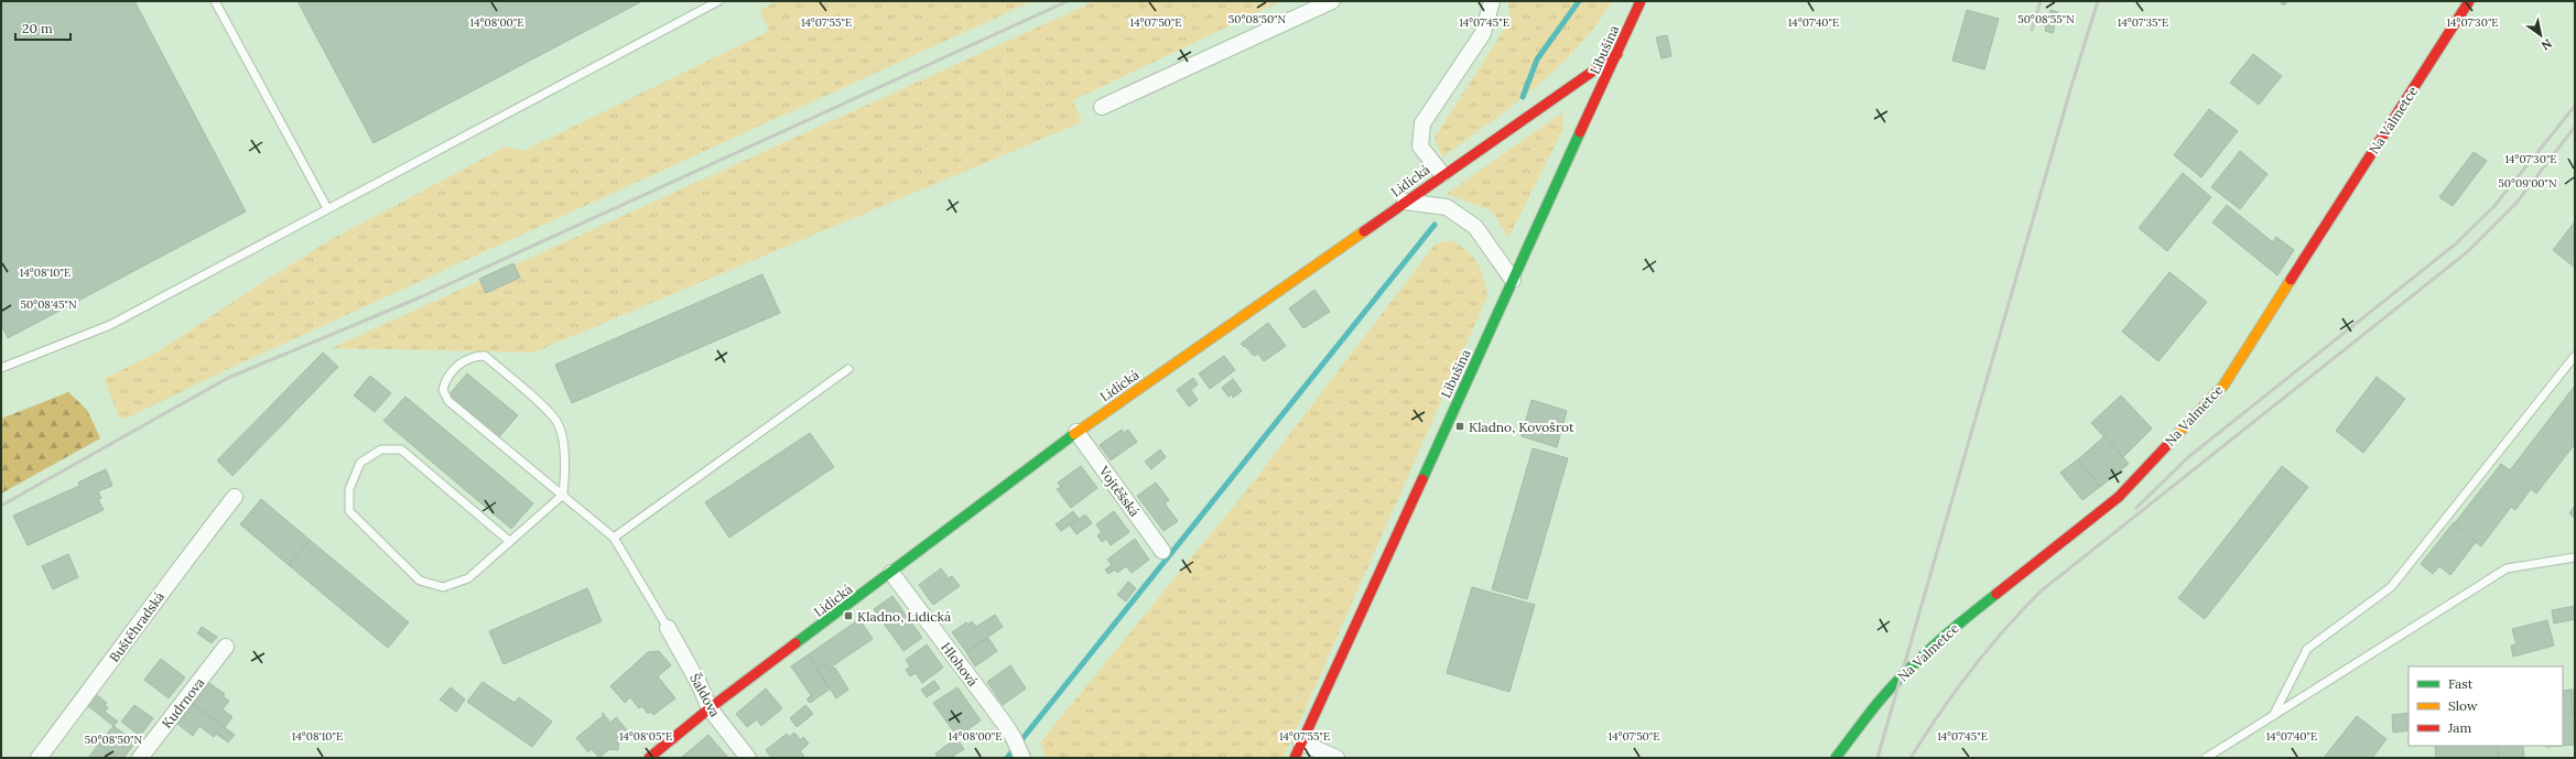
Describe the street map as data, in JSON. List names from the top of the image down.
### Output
{
  "streets": {
    "street": [
      "Libušina",
      "Na Valmetce",
      "Lidická",
      "Vojtěšská",
      "Buštěhradská",
      "Hlohová",
      "Šaldova",
      "Kudrnova"
    ]
  },
  "crossings": [
    ["Libušina", "Lidická"],
    ["Lidická", "Vojtěšská"],
    ["Lidická", "Hlohová"],
    ["Lidická", "Šaldova"]
  ],
  "places": {
    "transit": ["Kladno, Kovošrot", "Kladno, Lidická"]
  },
  "legend": ["Fast", "Slow", "Jam"],
  "scale_bar": "20 m",
  "north": "bottom right",
  "coordinates": [
    "50°08'50\"N",
    "50°08'55\"N",
    "14°08'00\"E",
    "14°07'55\"E",
    "14°07'50\"E",
    "14°07'45\"E",
    "14°07'35\"E",
    "14°07'30\"E",
    "14°07'40\"E",
    "50°09'00\"N",
    "14°08'10\"E",
    "50°08'45\"N",
    "14°08'05\"E"
  ]
}
